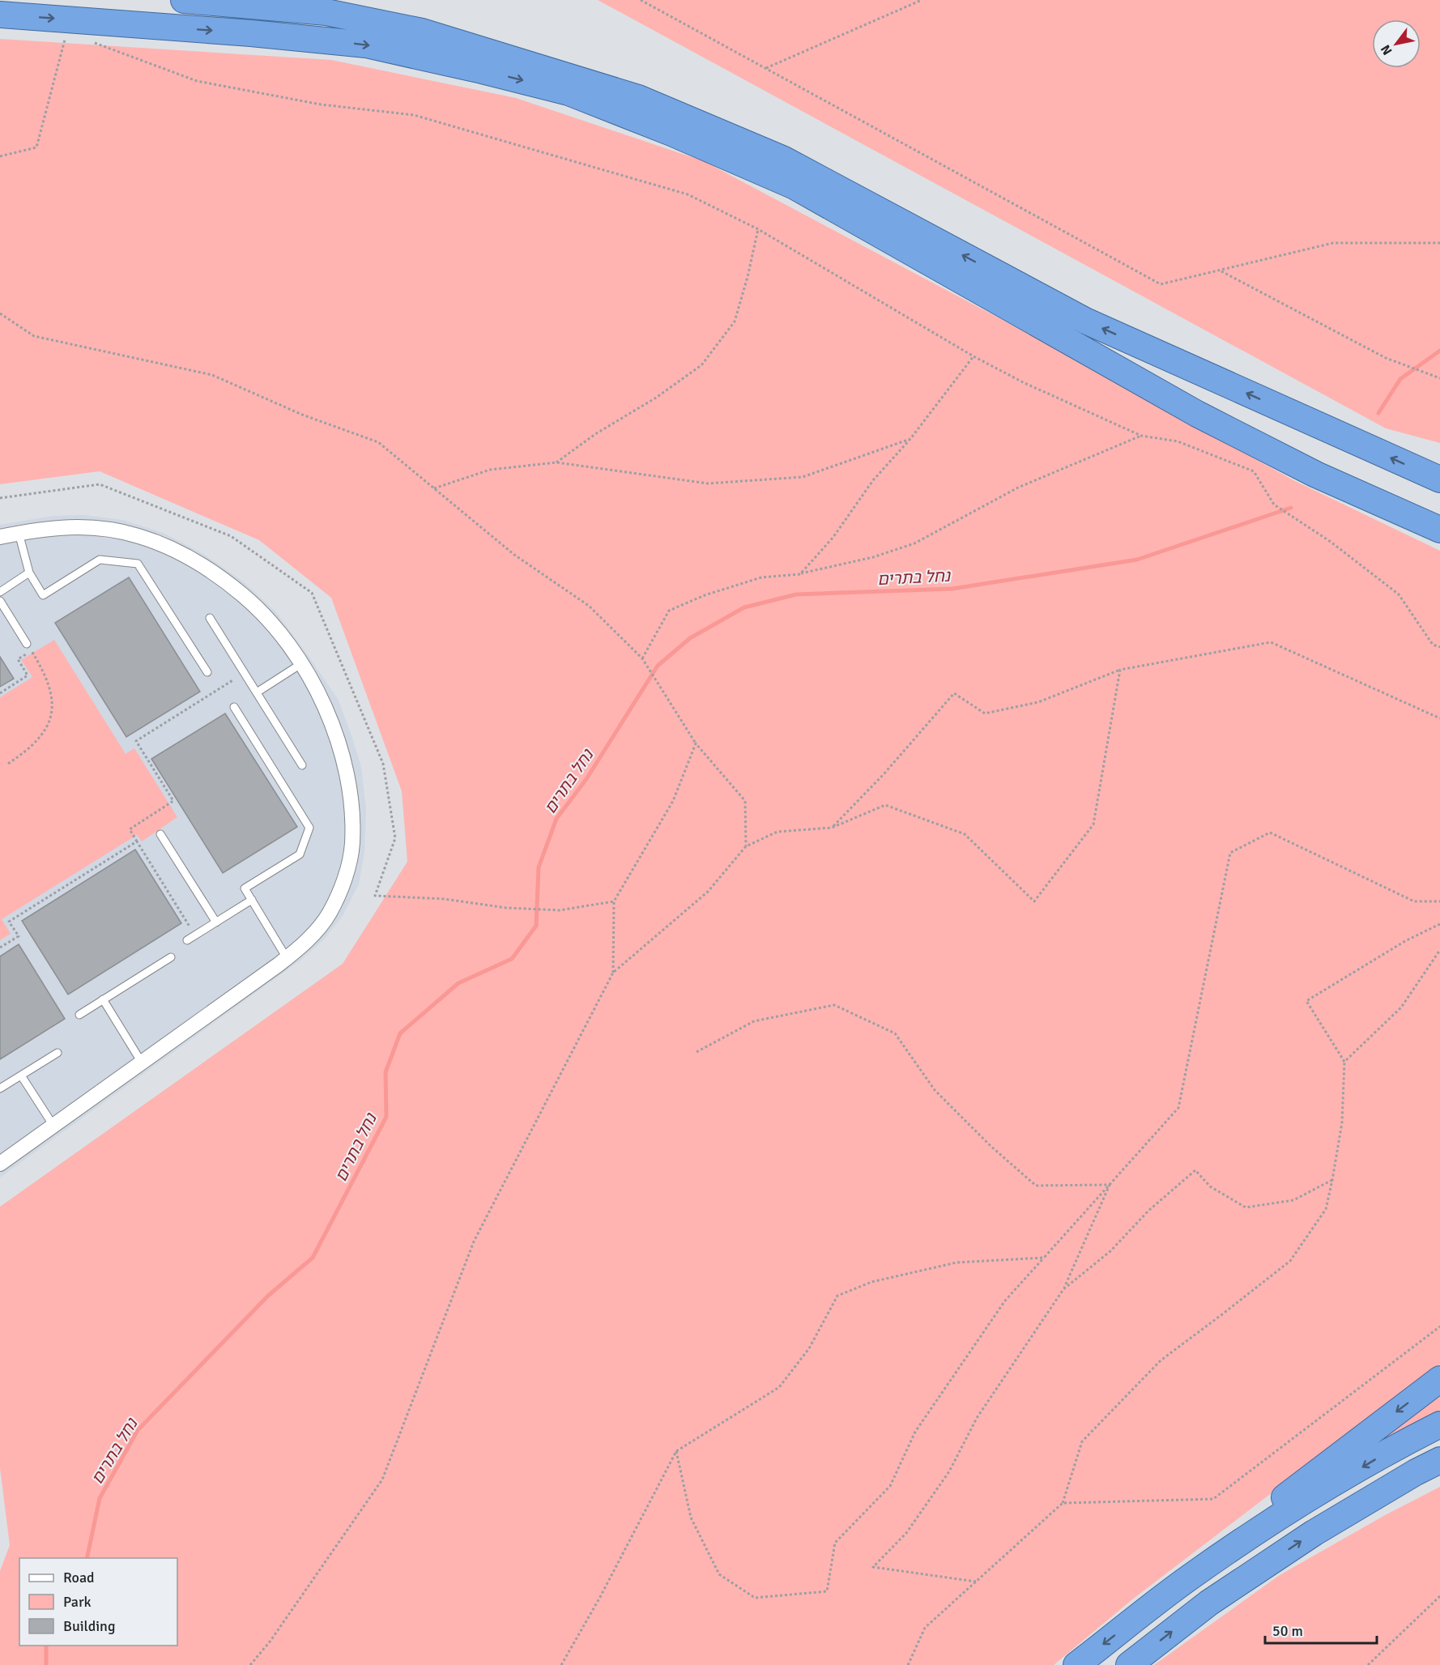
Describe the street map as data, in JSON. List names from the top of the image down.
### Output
{
  "water": ["נחל בתרים"],
  "legend": ["Road", "Park", "Building"],
  "scale_bar": "50 m",
  "north": "bottom left"
}
